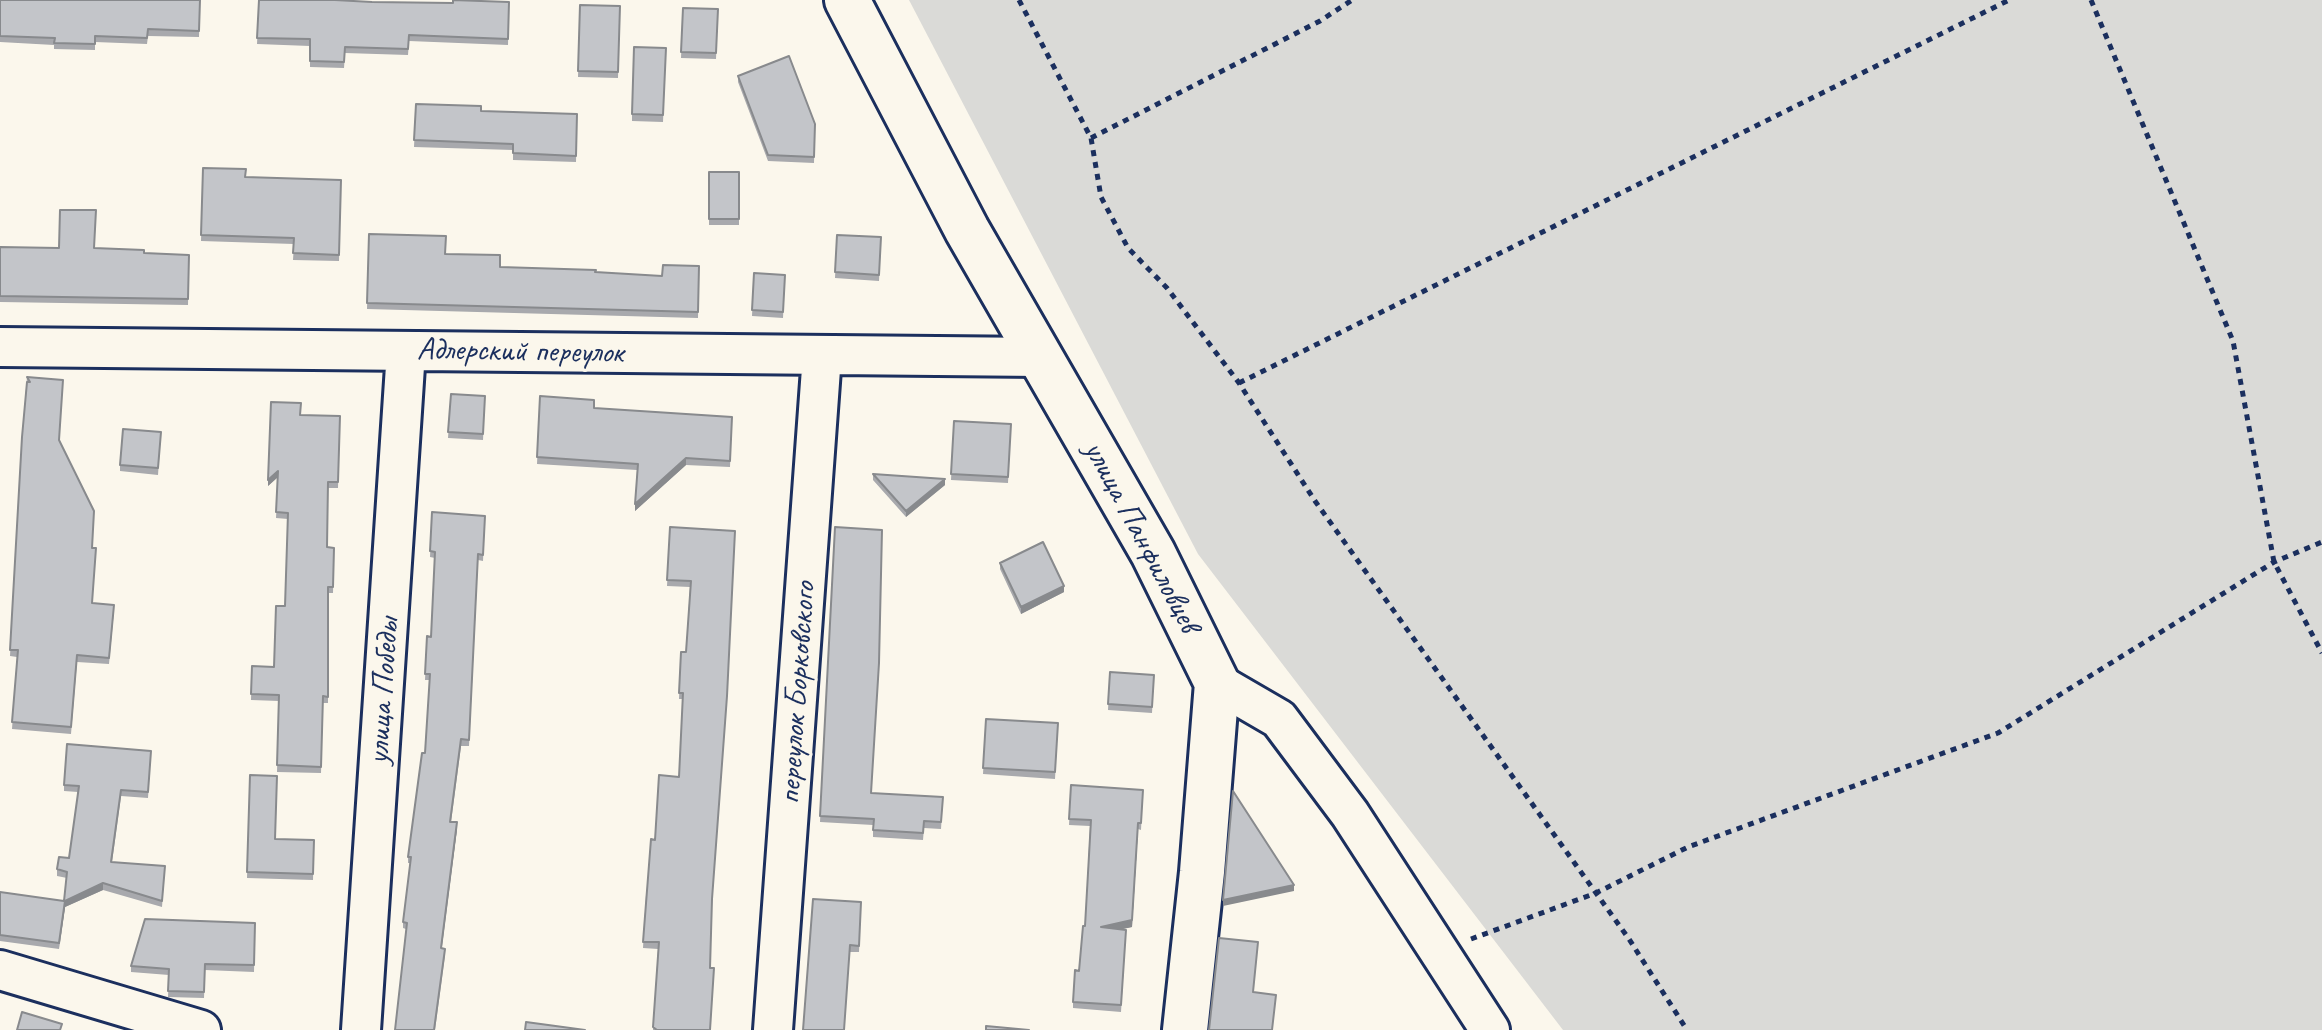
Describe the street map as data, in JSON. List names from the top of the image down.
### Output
{
  "streets": {
    "street": [
      "Адлерский переулок",
      "улица Панфиловцев",
      "улица Победы",
      "переулок Борковского"
    ]
  },
  "crossings": [
    ["Адлерский переулок", "улица Панфиловцев"],
    ["Адлерский переулок", "улица Победы"],
    ["Адлерский переулок", "переулок Борковского"]
  ]
}
